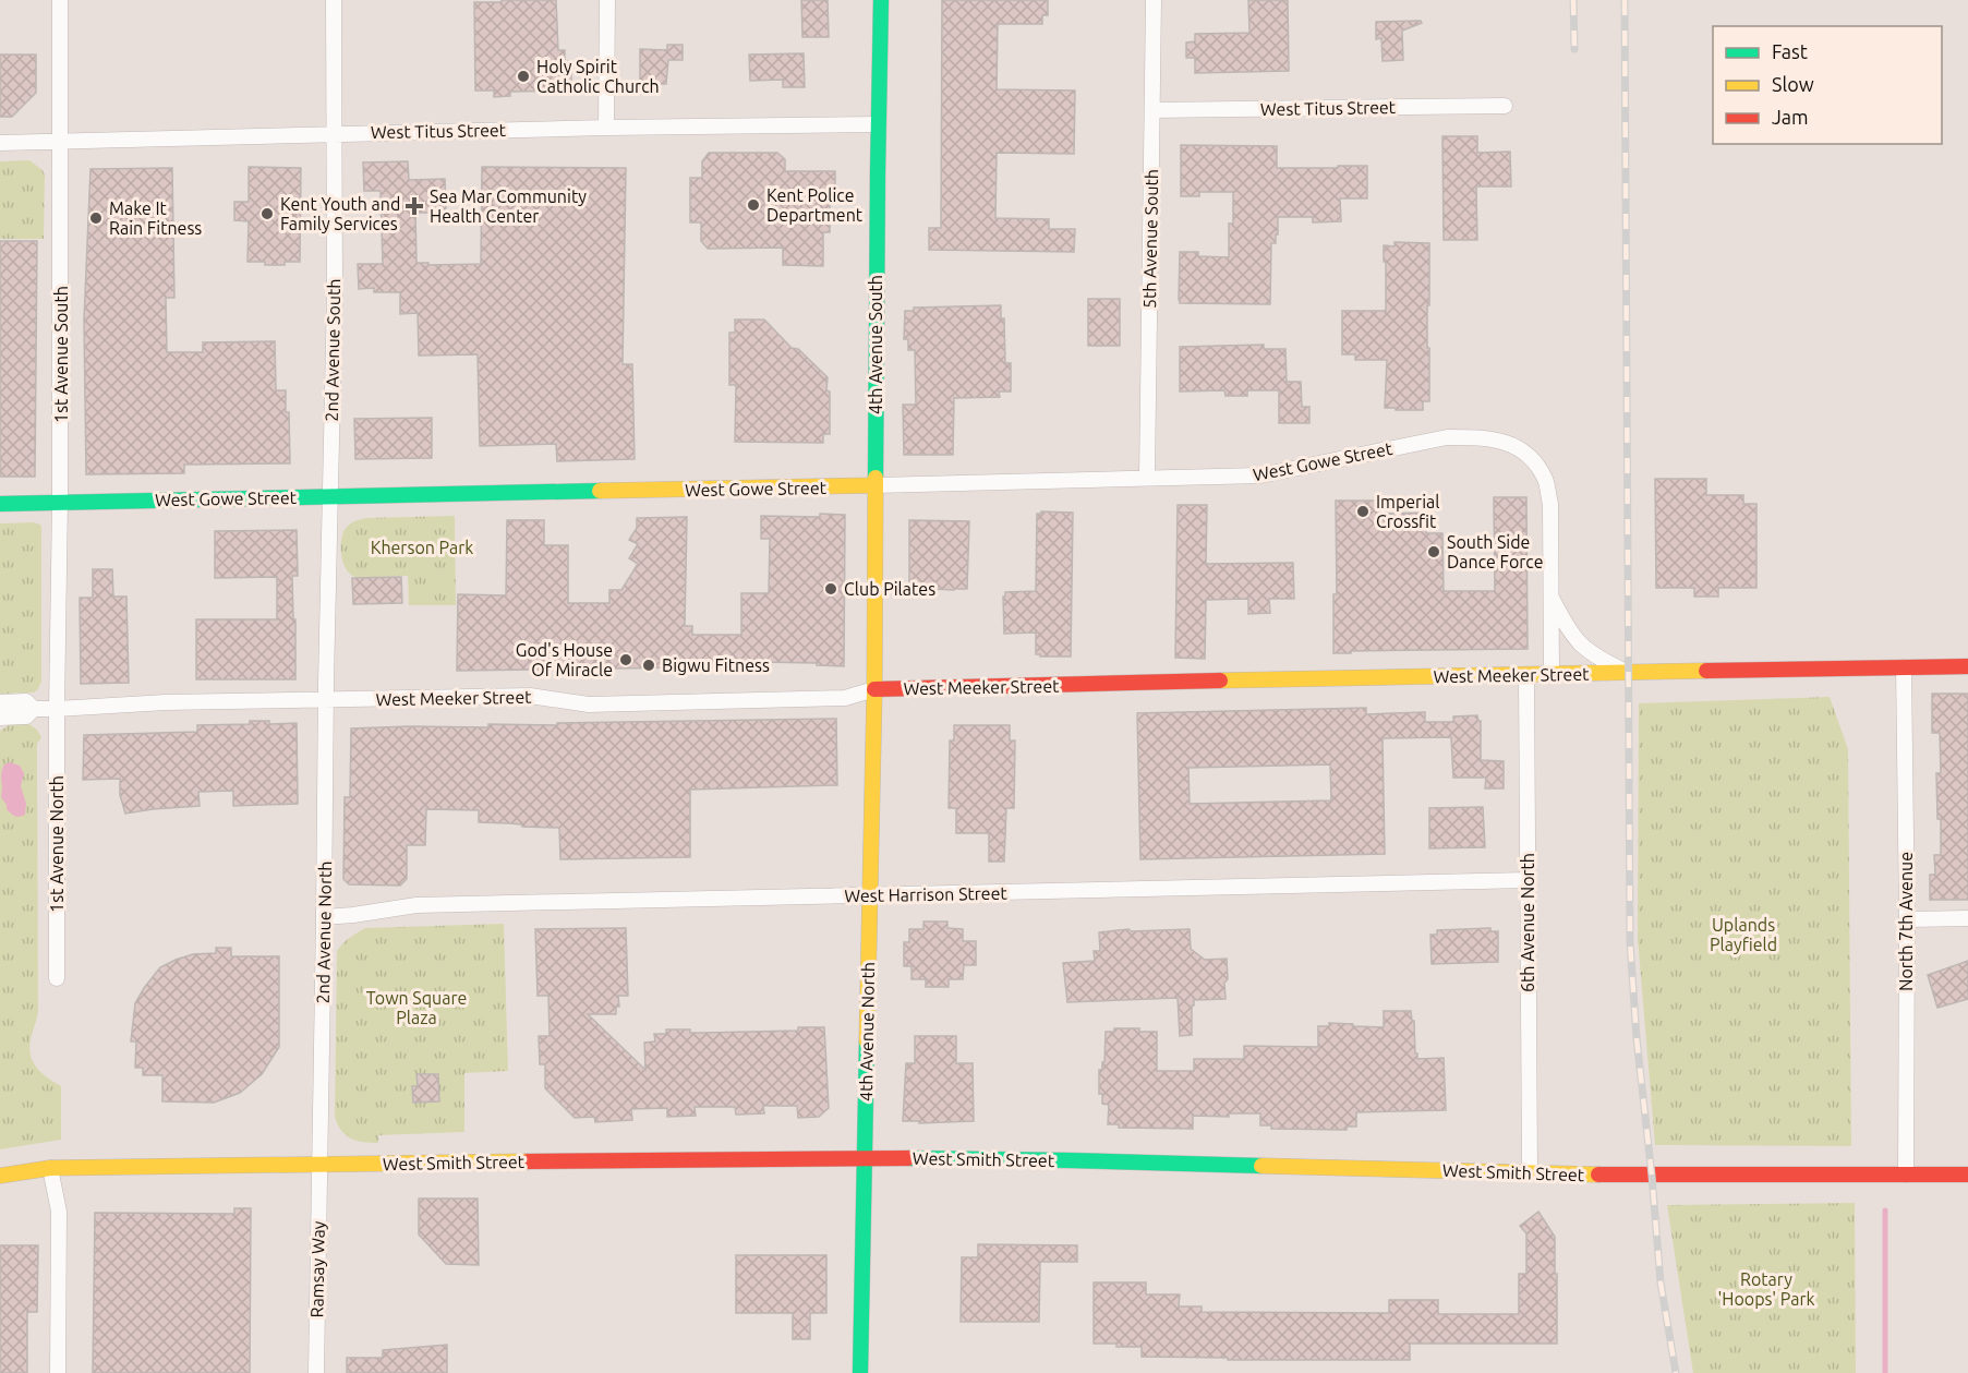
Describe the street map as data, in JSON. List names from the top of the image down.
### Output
{
  "streets": {
    "street": [
      "West Titus Street",
      "5th Avenue South",
      "4th Avenue South",
      "2nd Avenue South",
      "1st Avenue South",
      "West Gowe Street",
      "West Meeker Street",
      "1st Avenue North",
      "West Harrison Street",
      "North 7th Avenue",
      "6th Avenue North",
      "2nd Avenue North",
      "4th Avenue North",
      "West Smith Street",
      "Ramsay Way"
    ]
  },
  "crossings": [
    ["West Titus Street", "5th Avenue South"],
    ["West Titus Street", "4th Avenue South"],
    ["West Titus Street", "2nd Avenue South"],
    ["West Titus Street", "1st Avenue South"],
    ["5th Avenue South", "West Gowe Street"],
    ["4th Avenue South", "West Gowe Street"],
    ["4th Avenue South", "West Meeker Street"],
    ["4th Avenue South", "4th Avenue North"],
    ["2nd Avenue South", "West Gowe Street"],
    ["2nd Avenue South", "West Meeker Street"],
    ["2nd Avenue South", "2nd Avenue North"],
    ["1st Avenue South", "West Gowe Street"],
    ["1st Avenue South", "West Meeker Street"],
    ["1st Avenue South", "1st Avenue North"],
    ["West Meeker Street", "1st Avenue North"],
    ["West Meeker Street", "North 7th Avenue"],
    ["West Meeker Street", "6th Avenue North"],
    ["West Meeker Street", "2nd Avenue North"],
    ["West Meeker Street", "4th Avenue North"],
    ["West Harrison Street", "6th Avenue North"],
    ["West Harrison Street", "2nd Avenue North"],
    ["West Harrison Street", "4th Avenue North"],
    ["North 7th Avenue", "West Smith Street"],
    ["6th Avenue North", "West Smith Street"],
    ["2nd Avenue North", "West Smith Street"],
    ["2nd Avenue North", "Ramsay Way"],
    ["4th Avenue North", "West Smith Street"],
    ["West Smith Street", "Ramsay Way"]
  ],
  "parks": [
    "Kherson Park",
    "Uplands Playfield",
    "Town Square Plaza",
    "Rotary 'Hoops' Park"
  ],
  "places": {
    "other": [
      "Holy Spirit Catholic Church",
      "Kent Police Department",
      "Kent Youth and Family Services",
      "Make It Rain Fitness",
      "Imperial Crossfit",
      "South Side Dance Force",
      "Club Pilates",
      "God's House Of Miracle",
      "Bigwu Fitness"
    ],
    "health": ["Sea Mar Community Health Center"]
  },
  "legend": ["Fast", "Slow", "Jam"]
}
